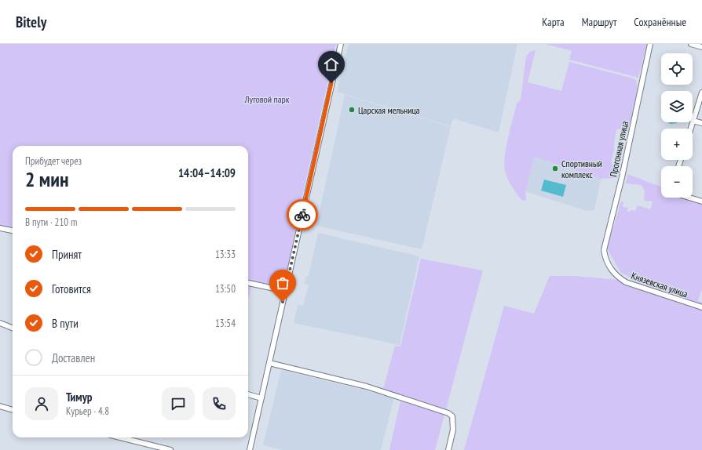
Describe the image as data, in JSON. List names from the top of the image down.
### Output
{
  "streets": {
    "street": ["Прогонная улица", "Князевская улица"]
  },
  "crossings": [
    ["Прогонная улица", "Князевская улица"]
  ],
  "parks": ["Луговой парк"],
  "places": ["Царская мельница", "Спортивный комплекс"],
  "page": {
    "header": "Bitely",
    "nav": ["Карта", "Маршрут", "Сохранённые"],
    "map_buttons": ["+", "−"],
    "heading": ["2 мин", "Прибудет через", "14:04–14:09"],
    "panel": ["Тимур", "Курьер · 4.8"],
    "bar": "В пути · 210 m",
    "list": [
      ["Принят", "13:33"],
      ["Готовится", "13:50"],
      ["В пути", "13:54"],
      "Доставлен"
    ]
  }
}
